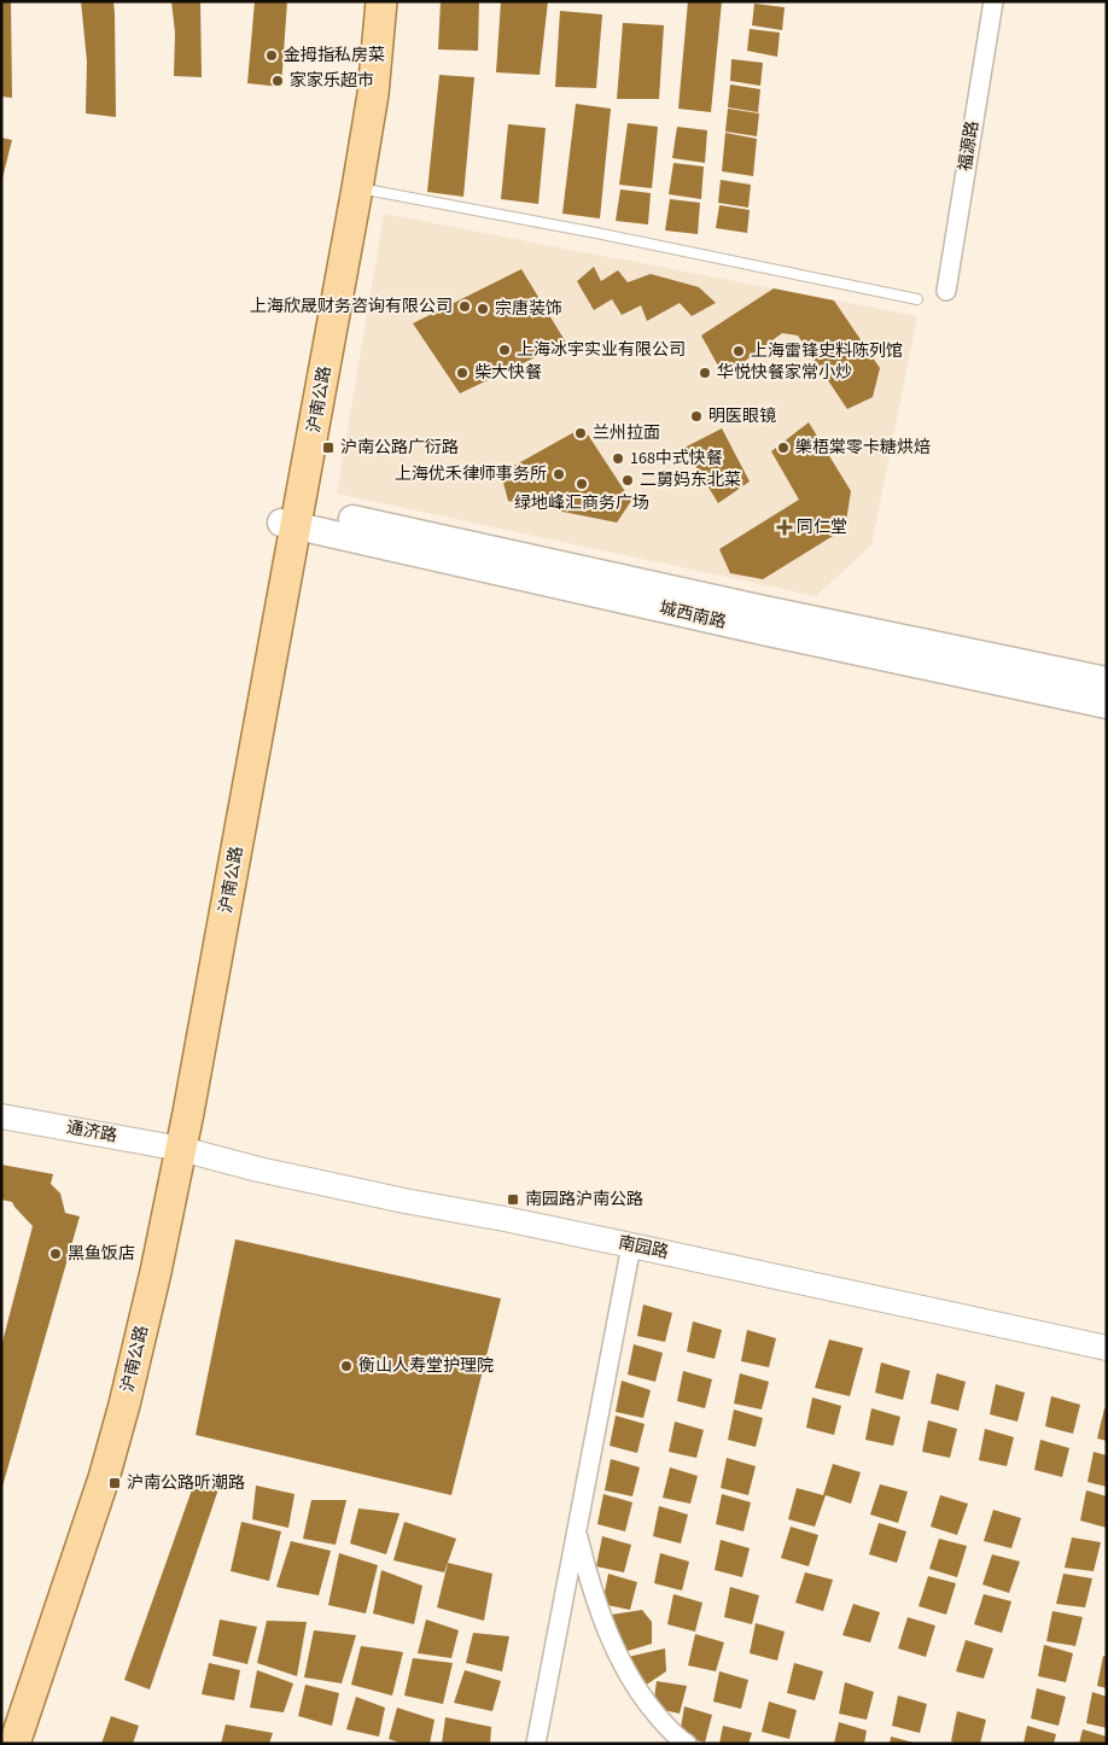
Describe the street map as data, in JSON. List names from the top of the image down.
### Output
{
  "streets": {
    "main road": ["沪南公路", "城西南路"],
    "street": ["福源路", "通济路", "南园路"]
  },
  "crossings": [
    ["沪南公路", "城西南路"],
    ["沪南公路", "通济路"],
    ["沪南公路", "南园路"],
    ["通济路", "南园路"]
  ],
  "places": {
    "other": [
      "金拇指私房菜",
      "家家乐超市",
      "上海欣晟财务咨询有限公司",
      "宗唐装饰",
      "上海冰宇实业有限公司",
      "上海雷锋史料陈列馆",
      "柴大快餐",
      "华悦快餐家常小炒",
      "明医眼镜",
      "兰州拉面",
      "樂梧棠零卡糖烘焙",
      "168中式快餐",
      "上海优禾律师事务所",
      "二舅妈东北菜",
      "绿地峰汇商务广场",
      "黑鱼饭店",
      "衡山人寿堂护理院"
    ],
    "transit": ["沪南公路广衍路", "南园路沪南公路", "沪南公路听潮路"],
    "health": ["同仁堂"]
  }
}
